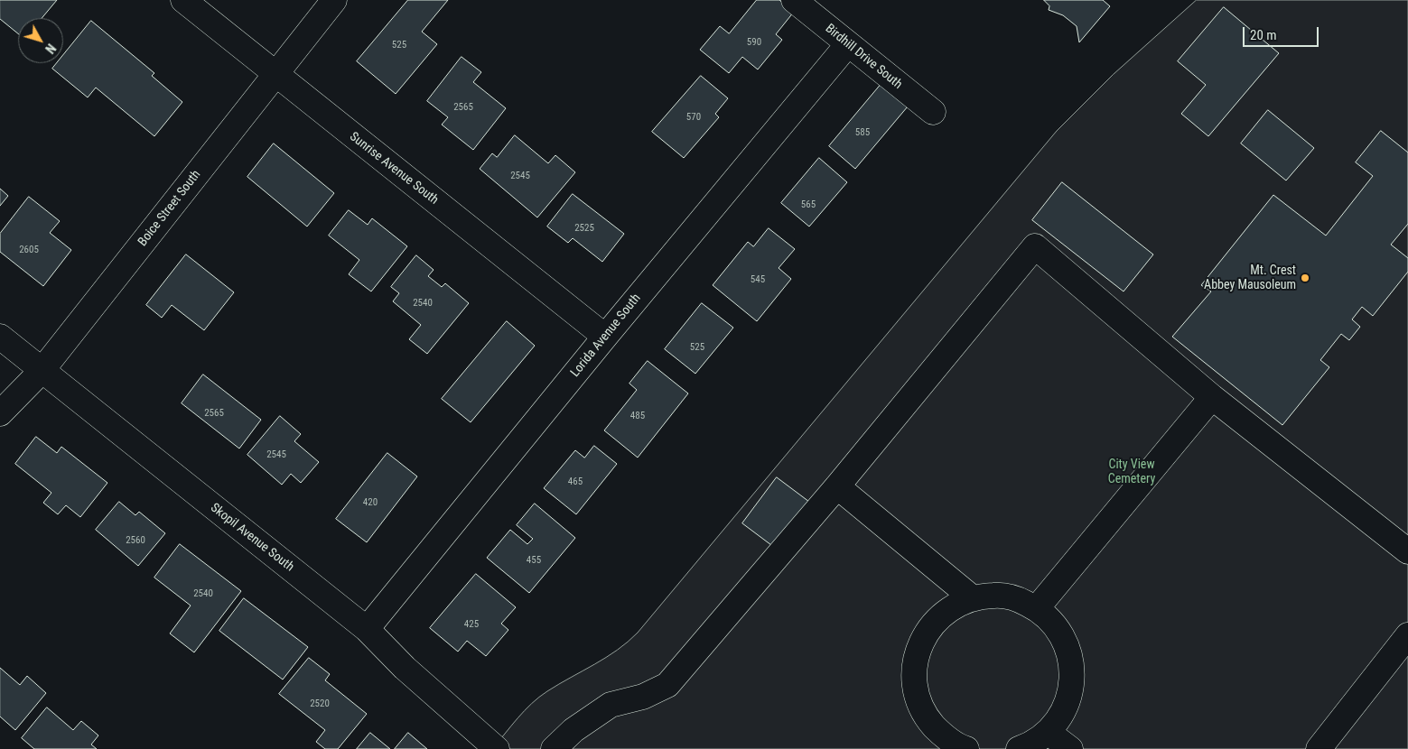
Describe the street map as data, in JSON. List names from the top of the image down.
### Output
{
  "streets": {
    "street": [
      "Birdhill Drive South",
      "Sunrise Avenue South",
      "Boice Street South",
      "Lorida Avenue South",
      "Skopil Avenue South"
    ]
  },
  "crossings": [
    ["Birdhill Drive South", "Lorida Avenue South"],
    ["Sunrise Avenue South", "Boice Street South"],
    ["Sunrise Avenue South", "Lorida Avenue South"],
    ["Boice Street South", "Skopil Avenue South"],
    ["Lorida Avenue South", "Skopil Avenue South"]
  ],
  "parks": ["City View Cemetery"],
  "places": ["Mt. Crest Abbey Mausoleum"],
  "house_numbers": [
    "590",
    "525",
    "2565",
    "570",
    "585",
    "2545",
    "565",
    "2525",
    "2605",
    "545",
    "2540",
    "525",
    "2565",
    "485",
    "2545",
    "465",
    "420",
    "2560",
    "455",
    "2540",
    "425",
    "2520"
  ],
  "scale_bar": "20 m",
  "north": "bottom right"
}
